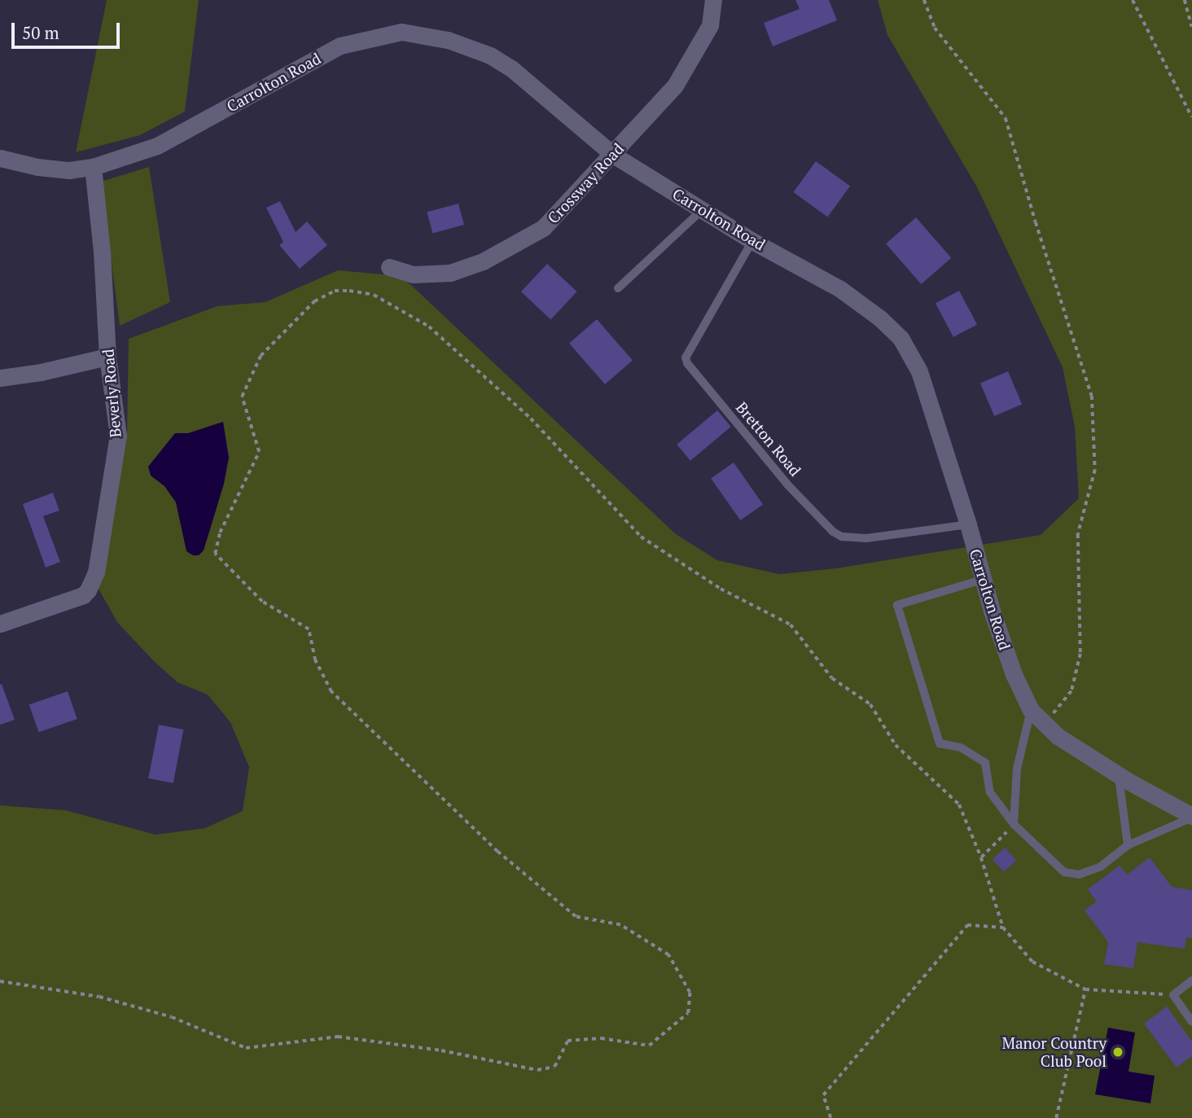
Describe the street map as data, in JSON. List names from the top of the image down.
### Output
{
  "streets": {
    "street": ["Carrolton Road", "Crossway Road", "Beverly Road"],
    "lane": ["Bretton Road"]
  },
  "crossings": [
    ["Carrolton Road", "Crossway Road"],
    ["Carrolton Road", "Beverly Road"],
    ["Carrolton Road", "Bretton Road"]
  ],
  "places": ["Manor Country Club Pool"],
  "scale_bar": "50 m"
}
